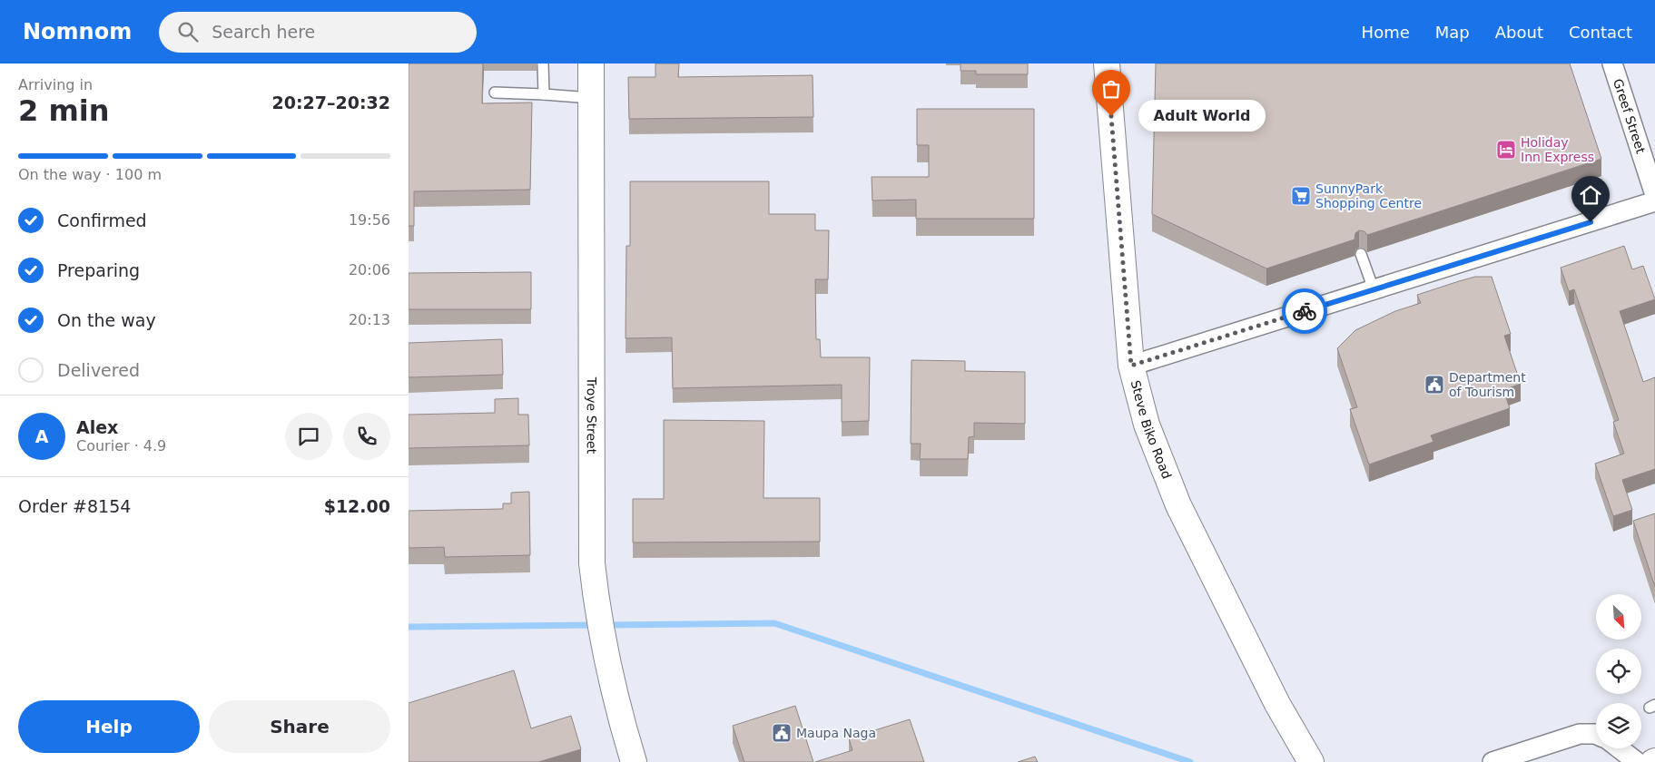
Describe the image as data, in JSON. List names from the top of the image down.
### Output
{
  "streets": {
    "main road": ["Troye Street", "Steve Biko Road"],
    "street": ["Greef Street"]
  },
  "places": {
    "other": ["Adult World"],
    "hotel": ["Holiday Inn Express"],
    "supermarket": ["SunnyPark Shopping Centre"],
    "public building": ["Department of Tourism", "Maupa Naga"]
  },
  "north": "bottom right",
  "page": {
    "header": "Nomnom",
    "search": "Search here",
    "nav": [
      "Home",
      "Map",
      "About",
      "Contact"
    ],
    "heading": ["2 min", "Arriving in", "20:27–20:32"],
    "panel": [
      "Alex",
      "Courier · 4.9",
      "Order #8154",
      "$12.00"
    ],
    "bubble": "Adult World",
    "bar": "On the way · 100 m",
    "list": [
      ["Confirmed", "19:56"],
      ["Preparing", "20:06"],
      ["On the way", "20:13"],
      "Delivered"
    ],
    "round": "A",
    "buttons": ["Help", "Share"]
  }
}
